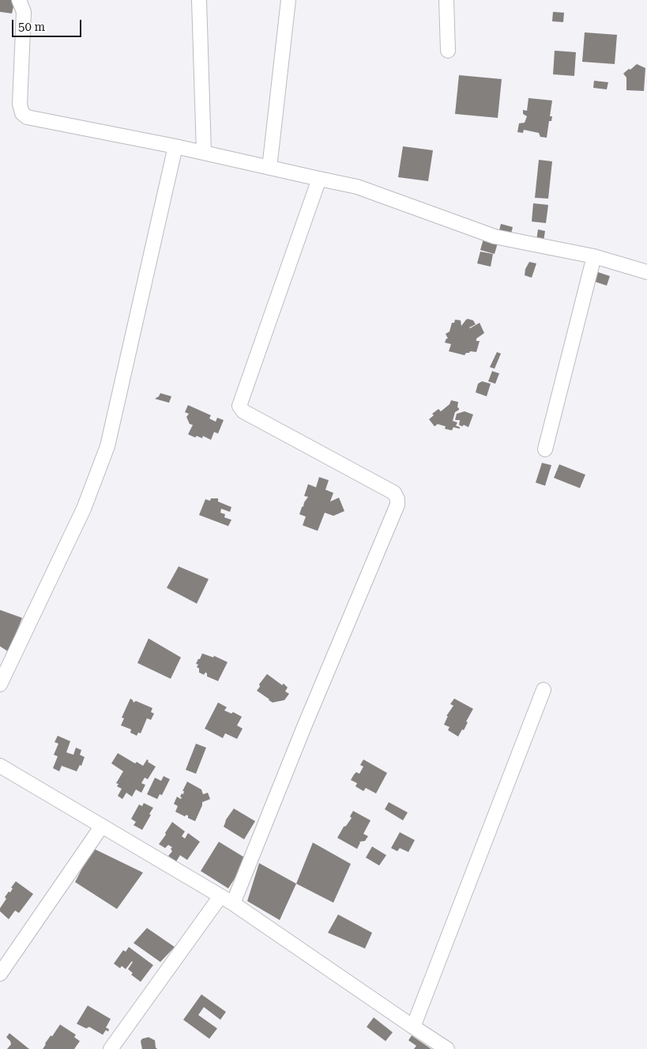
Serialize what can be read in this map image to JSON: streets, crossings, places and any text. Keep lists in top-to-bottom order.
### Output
{
  "scale_bar": "50 m"
}
